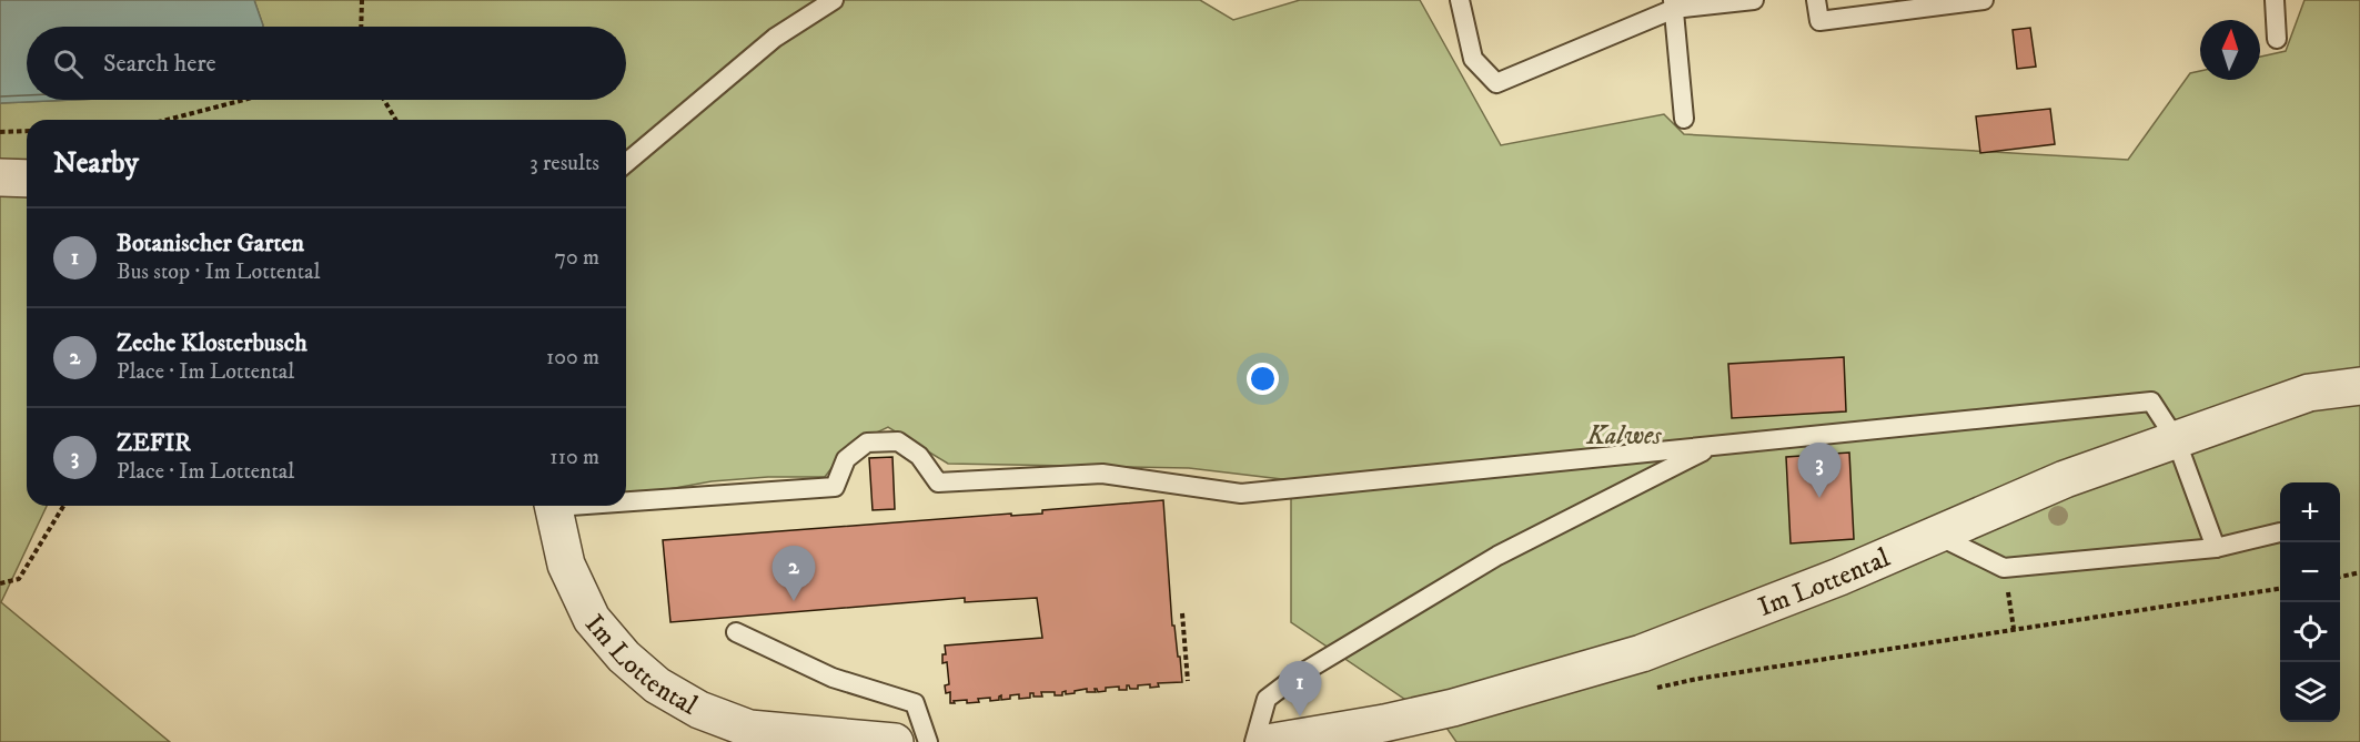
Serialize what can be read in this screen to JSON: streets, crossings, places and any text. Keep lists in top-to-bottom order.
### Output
{
  "streets": {
    "street": ["Im Lottental"]
  },
  "parks": ["Kalwes"],
  "north": "top",
  "page": {
    "search": "Search here",
    "heading": ["Nearby", "3 results"],
    "list": [
      {
        "mark": "1",
        "name": "Botanischer Garten",
        "note": "Bus stop · Im Lottental",
        "value": "70 m"
      },
      {
        "mark": "2",
        "name": "Zeche Klosterbusch",
        "note": "Place · Im Lottental",
        "value": "100 m"
      },
      {
        "mark": "3",
        "name": "ZEFIR",
        "note": "Place · Im Lottental",
        "value": "110 m"
      }
    ],
    "pins": ["3", "2", "1"],
    "map_buttons": ["+", "−"]
  }
}
